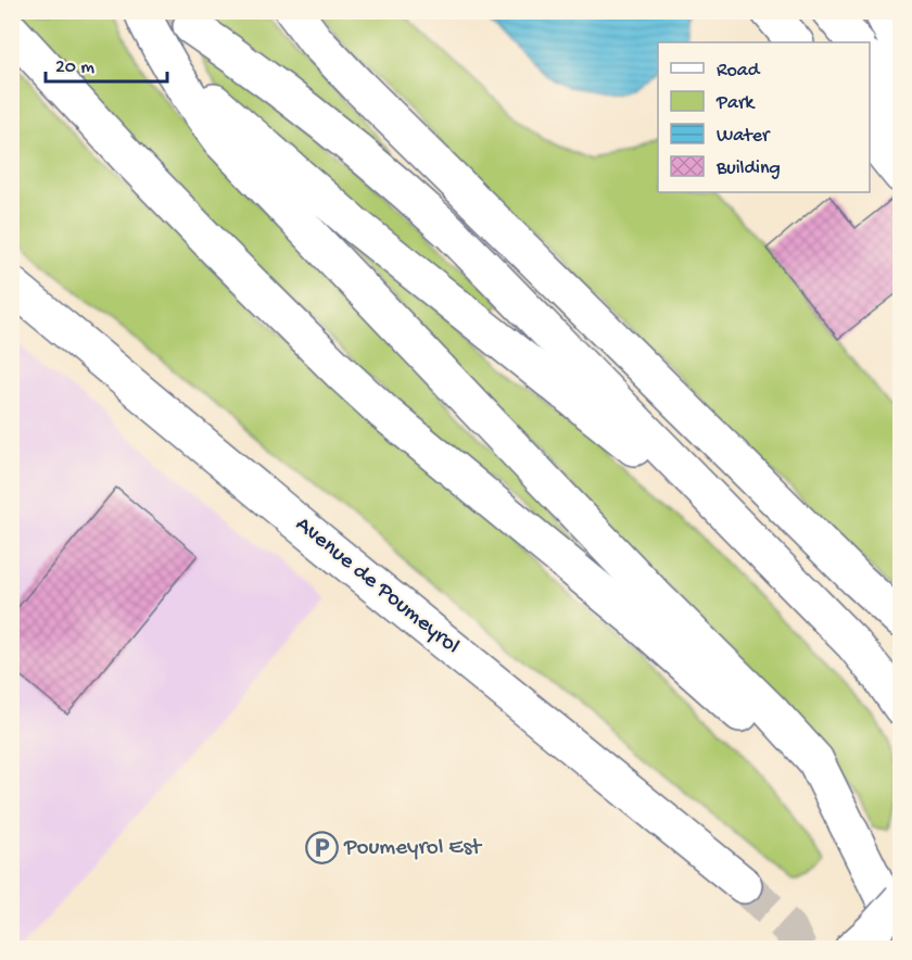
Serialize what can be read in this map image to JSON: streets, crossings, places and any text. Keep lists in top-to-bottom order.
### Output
{
  "streets": {
    "main road": ["Avenue de Poumeyrol"]
  },
  "places": {
    "parking": ["Poumeyrol Est"]
  },
  "legend": [
    "Road",
    "Park",
    "Water",
    "Building"
  ],
  "scale_bar": "20 m"
}
